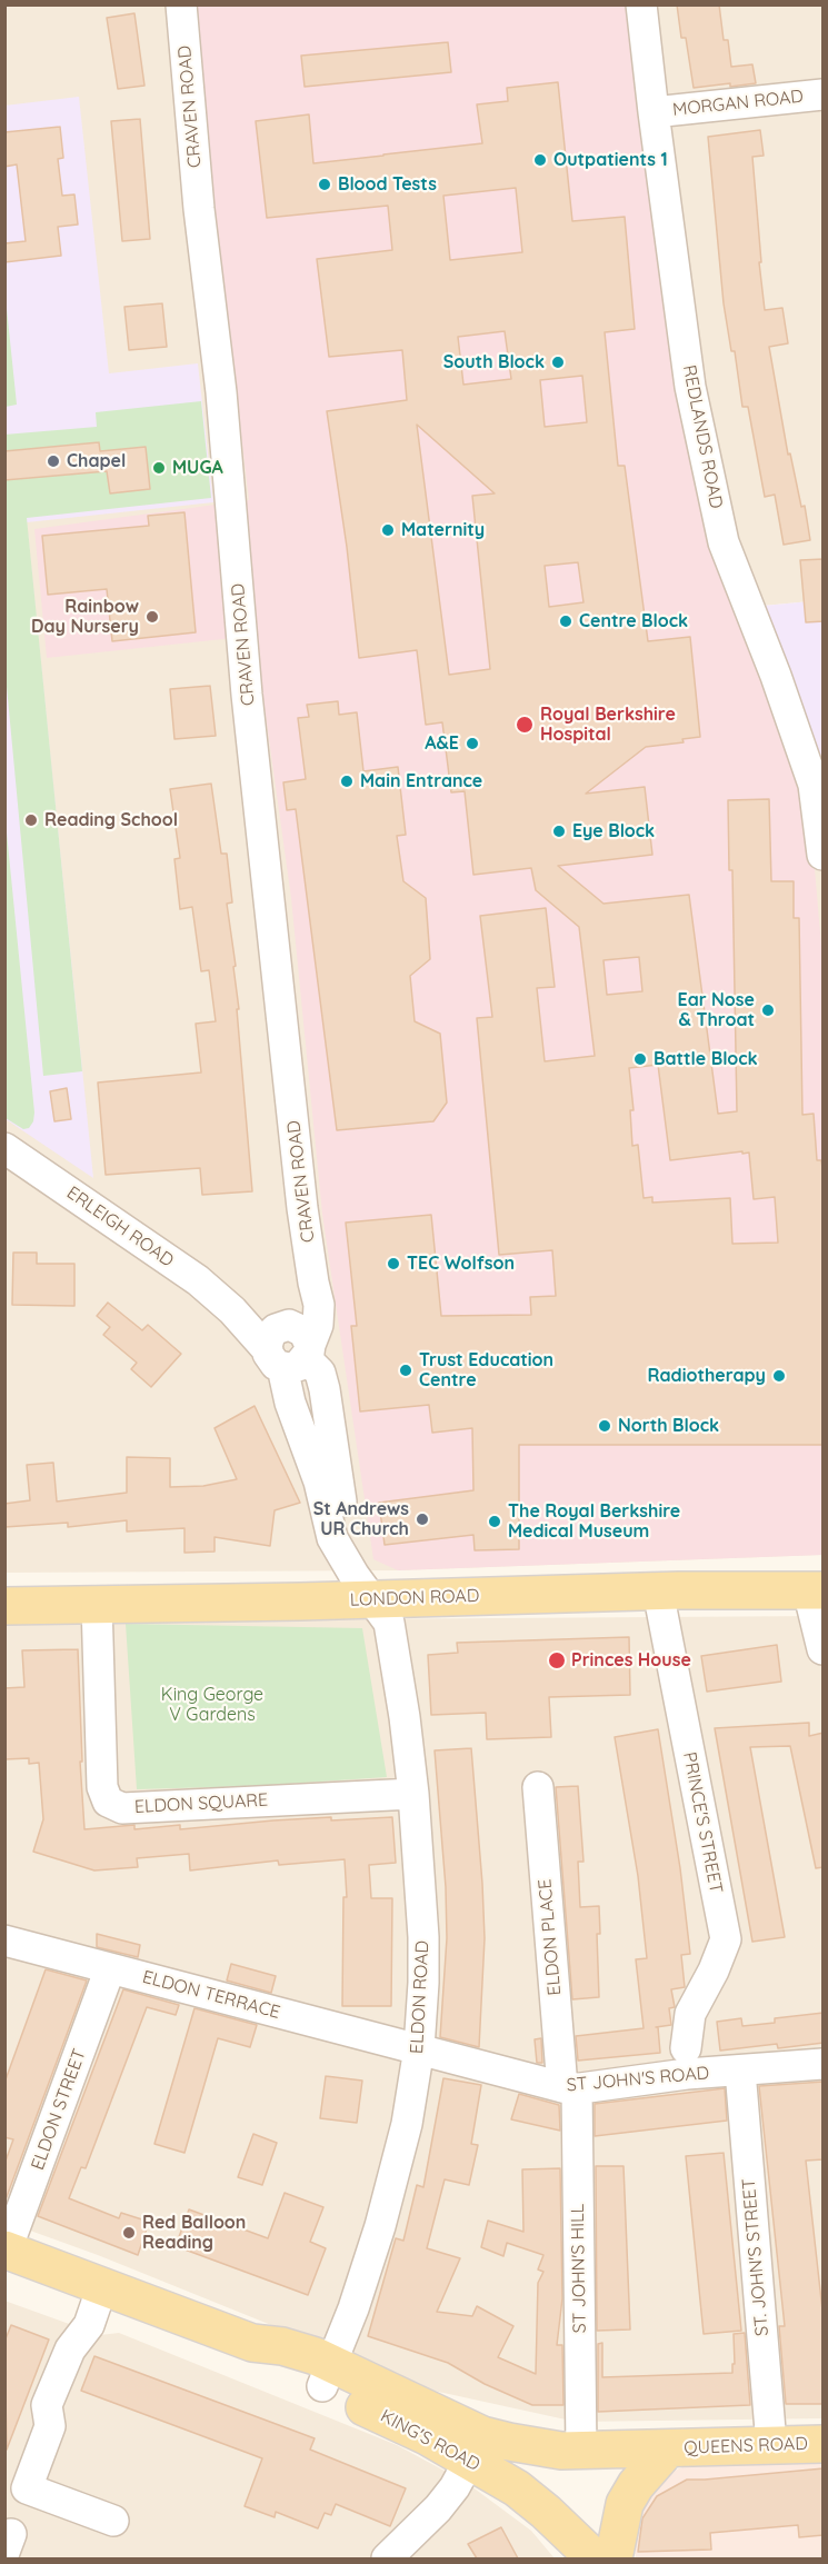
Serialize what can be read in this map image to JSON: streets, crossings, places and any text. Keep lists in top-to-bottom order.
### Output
{
  "streets": {
    "main road": ["LONDON ROAD", "KING'S ROAD", "QUEENS ROAD"],
    "street": [
      "MORGAN ROAD",
      "CRAVEN ROAD",
      "REDLANDS ROAD",
      "ERLEIGH ROAD",
      "ELDON SQUARE",
      "PRINCE'S STREET",
      "ELDON PLACE",
      "ELDON TERRACE",
      "ELDON ROAD",
      "ST JOHN'S ROAD",
      "ELDON STREET",
      "ST. JOHN'S STREET",
      "ST JOHN'S HILL"
    ]
  },
  "crossings": [
    ["MORGAN ROAD", "REDLANDS ROAD"],
    ["CRAVEN ROAD", "ERLEIGH ROAD"],
    ["CRAVEN ROAD", "LONDON ROAD"],
    ["CRAVEN ROAD", "ELDON ROAD"],
    ["LONDON ROAD", "ELDON SQUARE"],
    ["LONDON ROAD", "PRINCE'S STREET"],
    ["LONDON ROAD", "ELDON ROAD"],
    ["ELDON SQUARE", "ELDON ROAD"],
    ["ELDON PLACE", "ST JOHN'S ROAD"],
    ["ELDON PLACE", "ST JOHN'S HILL"],
    ["ELDON TERRACE", "ELDON ROAD"],
    ["ELDON TERRACE", "ST JOHN'S ROAD"],
    ["ELDON TERRACE", "ELDON STREET"],
    ["ELDON ROAD", "ST JOHN'S ROAD"],
    ["ELDON ROAD", "KING'S ROAD"],
    ["ST JOHN'S ROAD", "ST. JOHN'S STREET"],
    ["ST JOHN'S ROAD", "ST JOHN'S HILL"],
    ["ELDON STREET", "KING'S ROAD"],
    ["ST. JOHN'S STREET", "QUEENS ROAD"],
    ["ST JOHN'S HILL", "QUEENS ROAD"],
    ["KING'S ROAD", "QUEENS ROAD"]
  ],
  "parks": ["King George V Gardens"],
  "places": [
    "Outpatients 1",
    "Blood Tests",
    "South Block",
    "Chapel",
    "MUGA",
    "Maternity",
    "Rainbow Day Nursery",
    "Centre Block",
    "Royal Berkshire Hospital",
    "A&E",
    "Main Entrance",
    "Reading School",
    "Eye Block",
    "Ear Nose & Throat",
    "Battle Block",
    "TEC Wolfson",
    "Trust Education Centre",
    "Radiotherapy",
    "North Block",
    "St Andrews UR Church",
    "The Royal Berkshire Medical Museum",
    "Princes House",
    "Red Balloon Reading"
  ]
}
